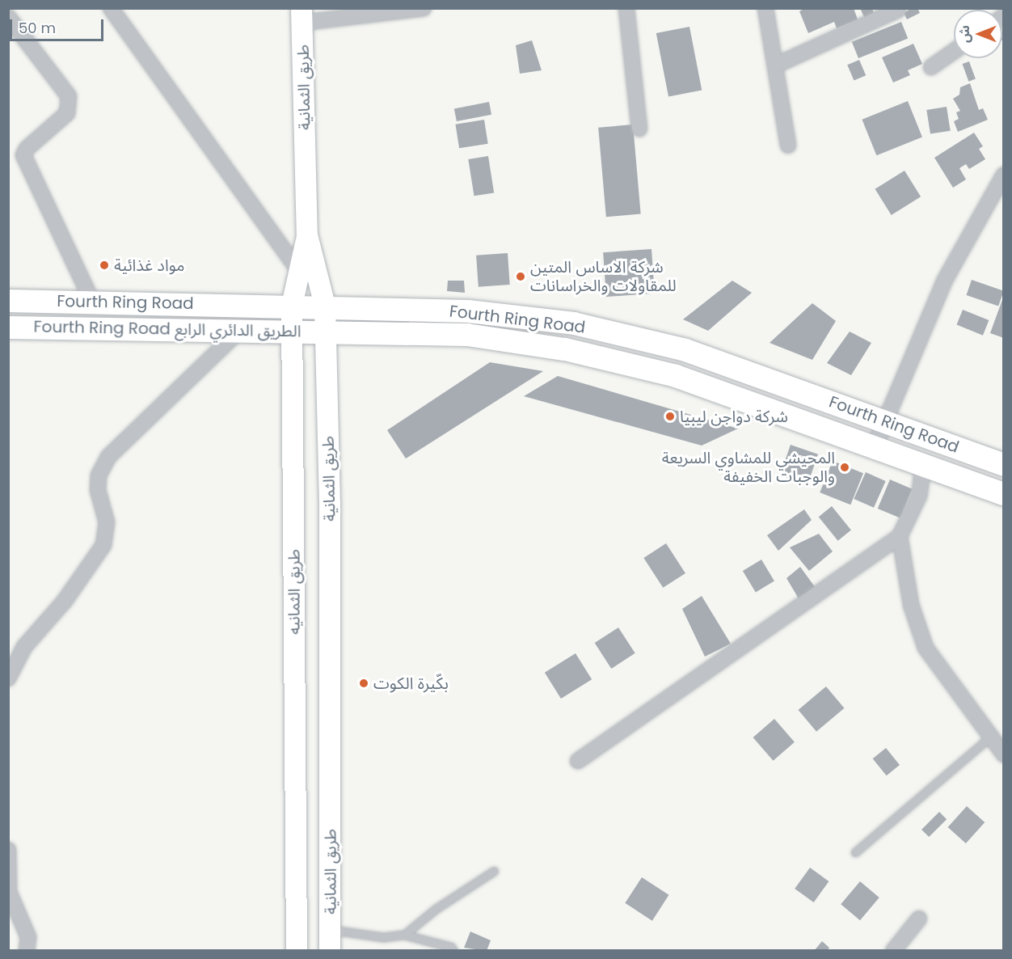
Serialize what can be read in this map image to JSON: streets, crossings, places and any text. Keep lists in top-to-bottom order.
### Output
{
  "streets": {
    "main road": ["Fourth Ring Road", "Fourth Ring Road الطريق الدائري الرابع"],
    "street": ["طريق الثمانية", "طريق الثمانيه"]
  },
  "crossings": [
    ["طريق الثمانية", "Fourth Ring Road"],
    ["طريق الثمانية", "Fourth Ring Road الطريق الدائري الرابع"],
    ["طريق الثمانية", "طريق الثمانيه"],
    ["Fourth Ring Road", "Fourth Ring Road الطريق الدائري الرابع"],
    ["Fourth Ring Road", "طريق الثمانيه"],
    ["Fourth Ring Road الطريق الدائري الرابع", "طريق الثمانيه"]
  ],
  "places": [
    "مواد غذائية",
    "شركة الاساس المتين للمقاولات والخراسانات",
    "شركة دواجن ليبيا",
    "المحيشي للمشاوي السريعة والوجبات الخفيفة",
    "بكّيرة الكوت"
  ],
  "scale_bar": "50 m",
  "north": "left"
}
